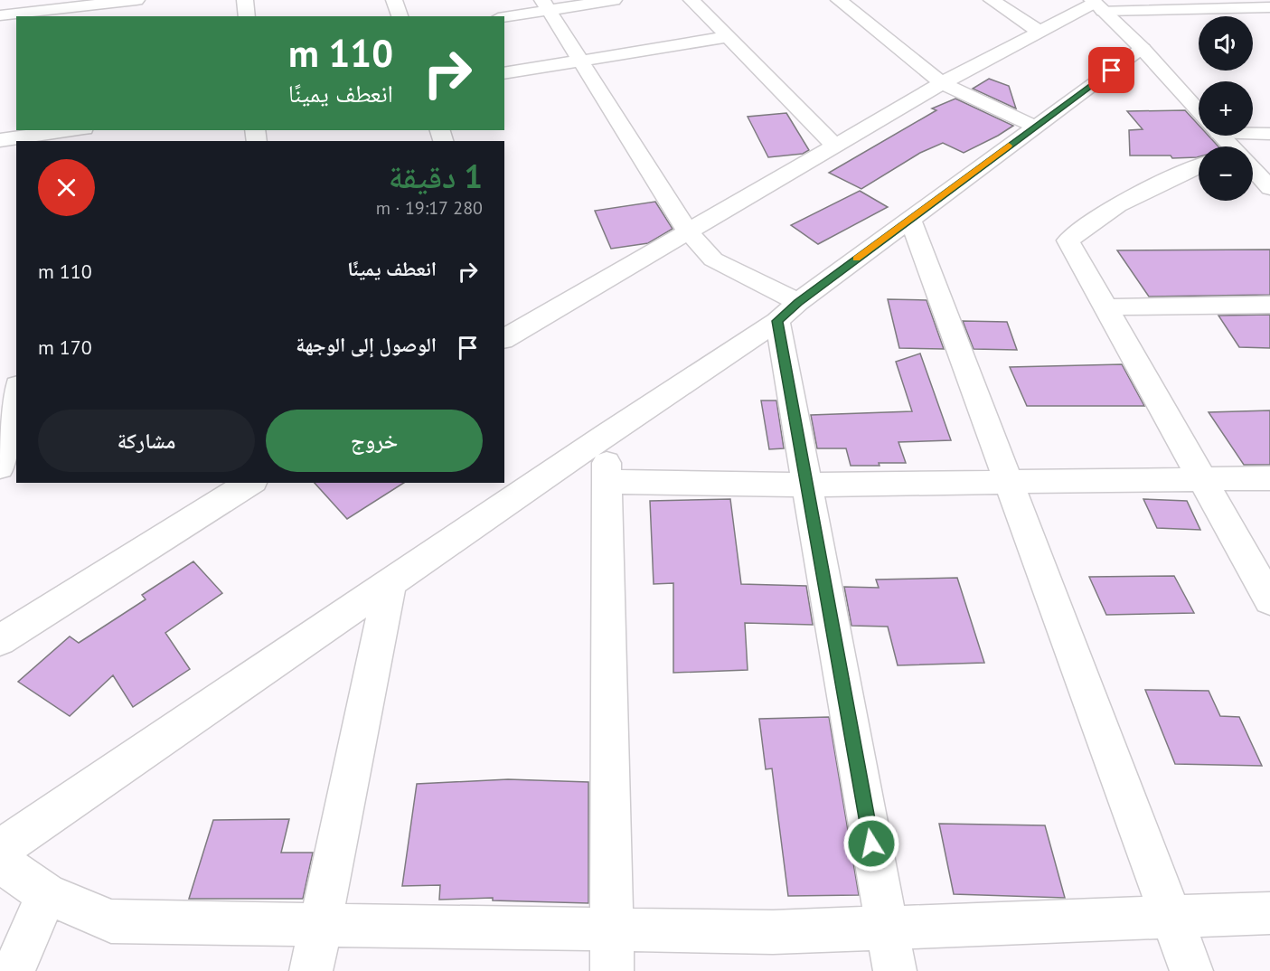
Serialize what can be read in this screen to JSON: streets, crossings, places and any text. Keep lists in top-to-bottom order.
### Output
{
  "page": {
    "map_buttons": ["+", "−"],
    "turn": ["110 m", "انعطف يمينًا"],
    "heading": ["1 دقيقة", "280 m · 19:17"],
    "list": [
      {
        "name": "انعطف يمينًا",
        "value": "110 m"
      },
      {
        "name": "الوصول إلى الوجهة",
        "value": "170 m"
      }
    ],
    "buttons": ["خروج", "مشاركة"]
  }
}
